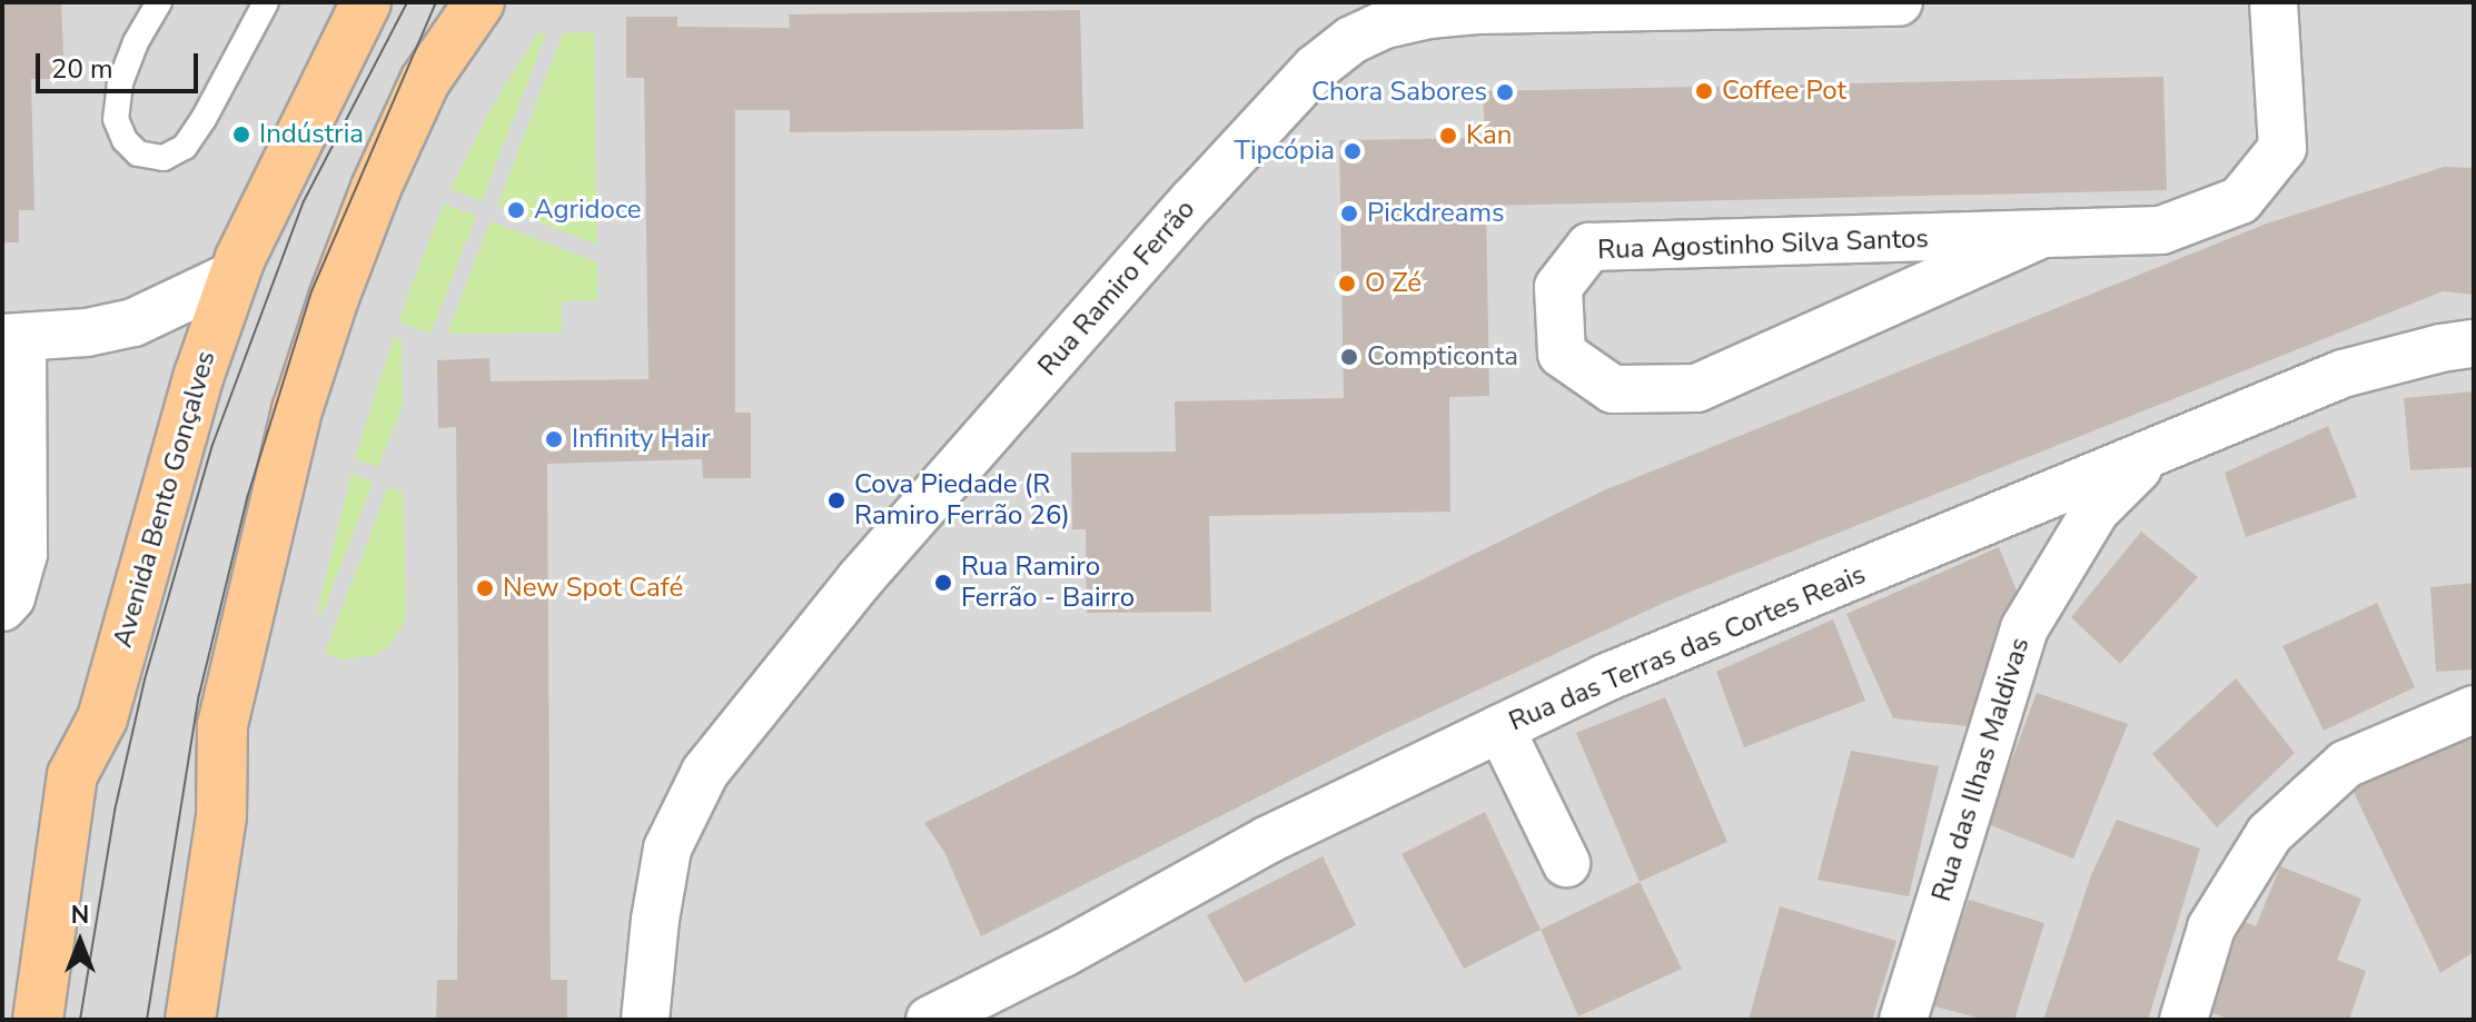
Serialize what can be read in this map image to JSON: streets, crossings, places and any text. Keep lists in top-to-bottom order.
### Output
{
  "streets": {
    "main road": ["Avenida Bento Gonçalves"],
    "street": [
      "Rua Agostinho Silva Santos",
      "Rua Ramiro Ferrão",
      "Rua das Terras das Cortes Reais",
      "Rua das Ilhas Maldivas"
    ]
  },
  "crossings": [
    ["Rua das Terras das Cortes Reais", "Rua das Ilhas Maldivas"]
  ],
  "places": [
    "Coffee Pot",
    "Chora Sabores",
    "Indústria",
    "Kan",
    "Tipcópia",
    "Agridoce",
    "Pickdreams",
    "O Zé",
    "Compticonta",
    "Infinity Hair",
    "Cova Piedade (R Ramiro Ferrão 26)",
    "Rua Ramiro Ferrão - Bairro",
    "New Spot Café"
  ],
  "scale_bar": "20 m",
  "north": "top"
}
